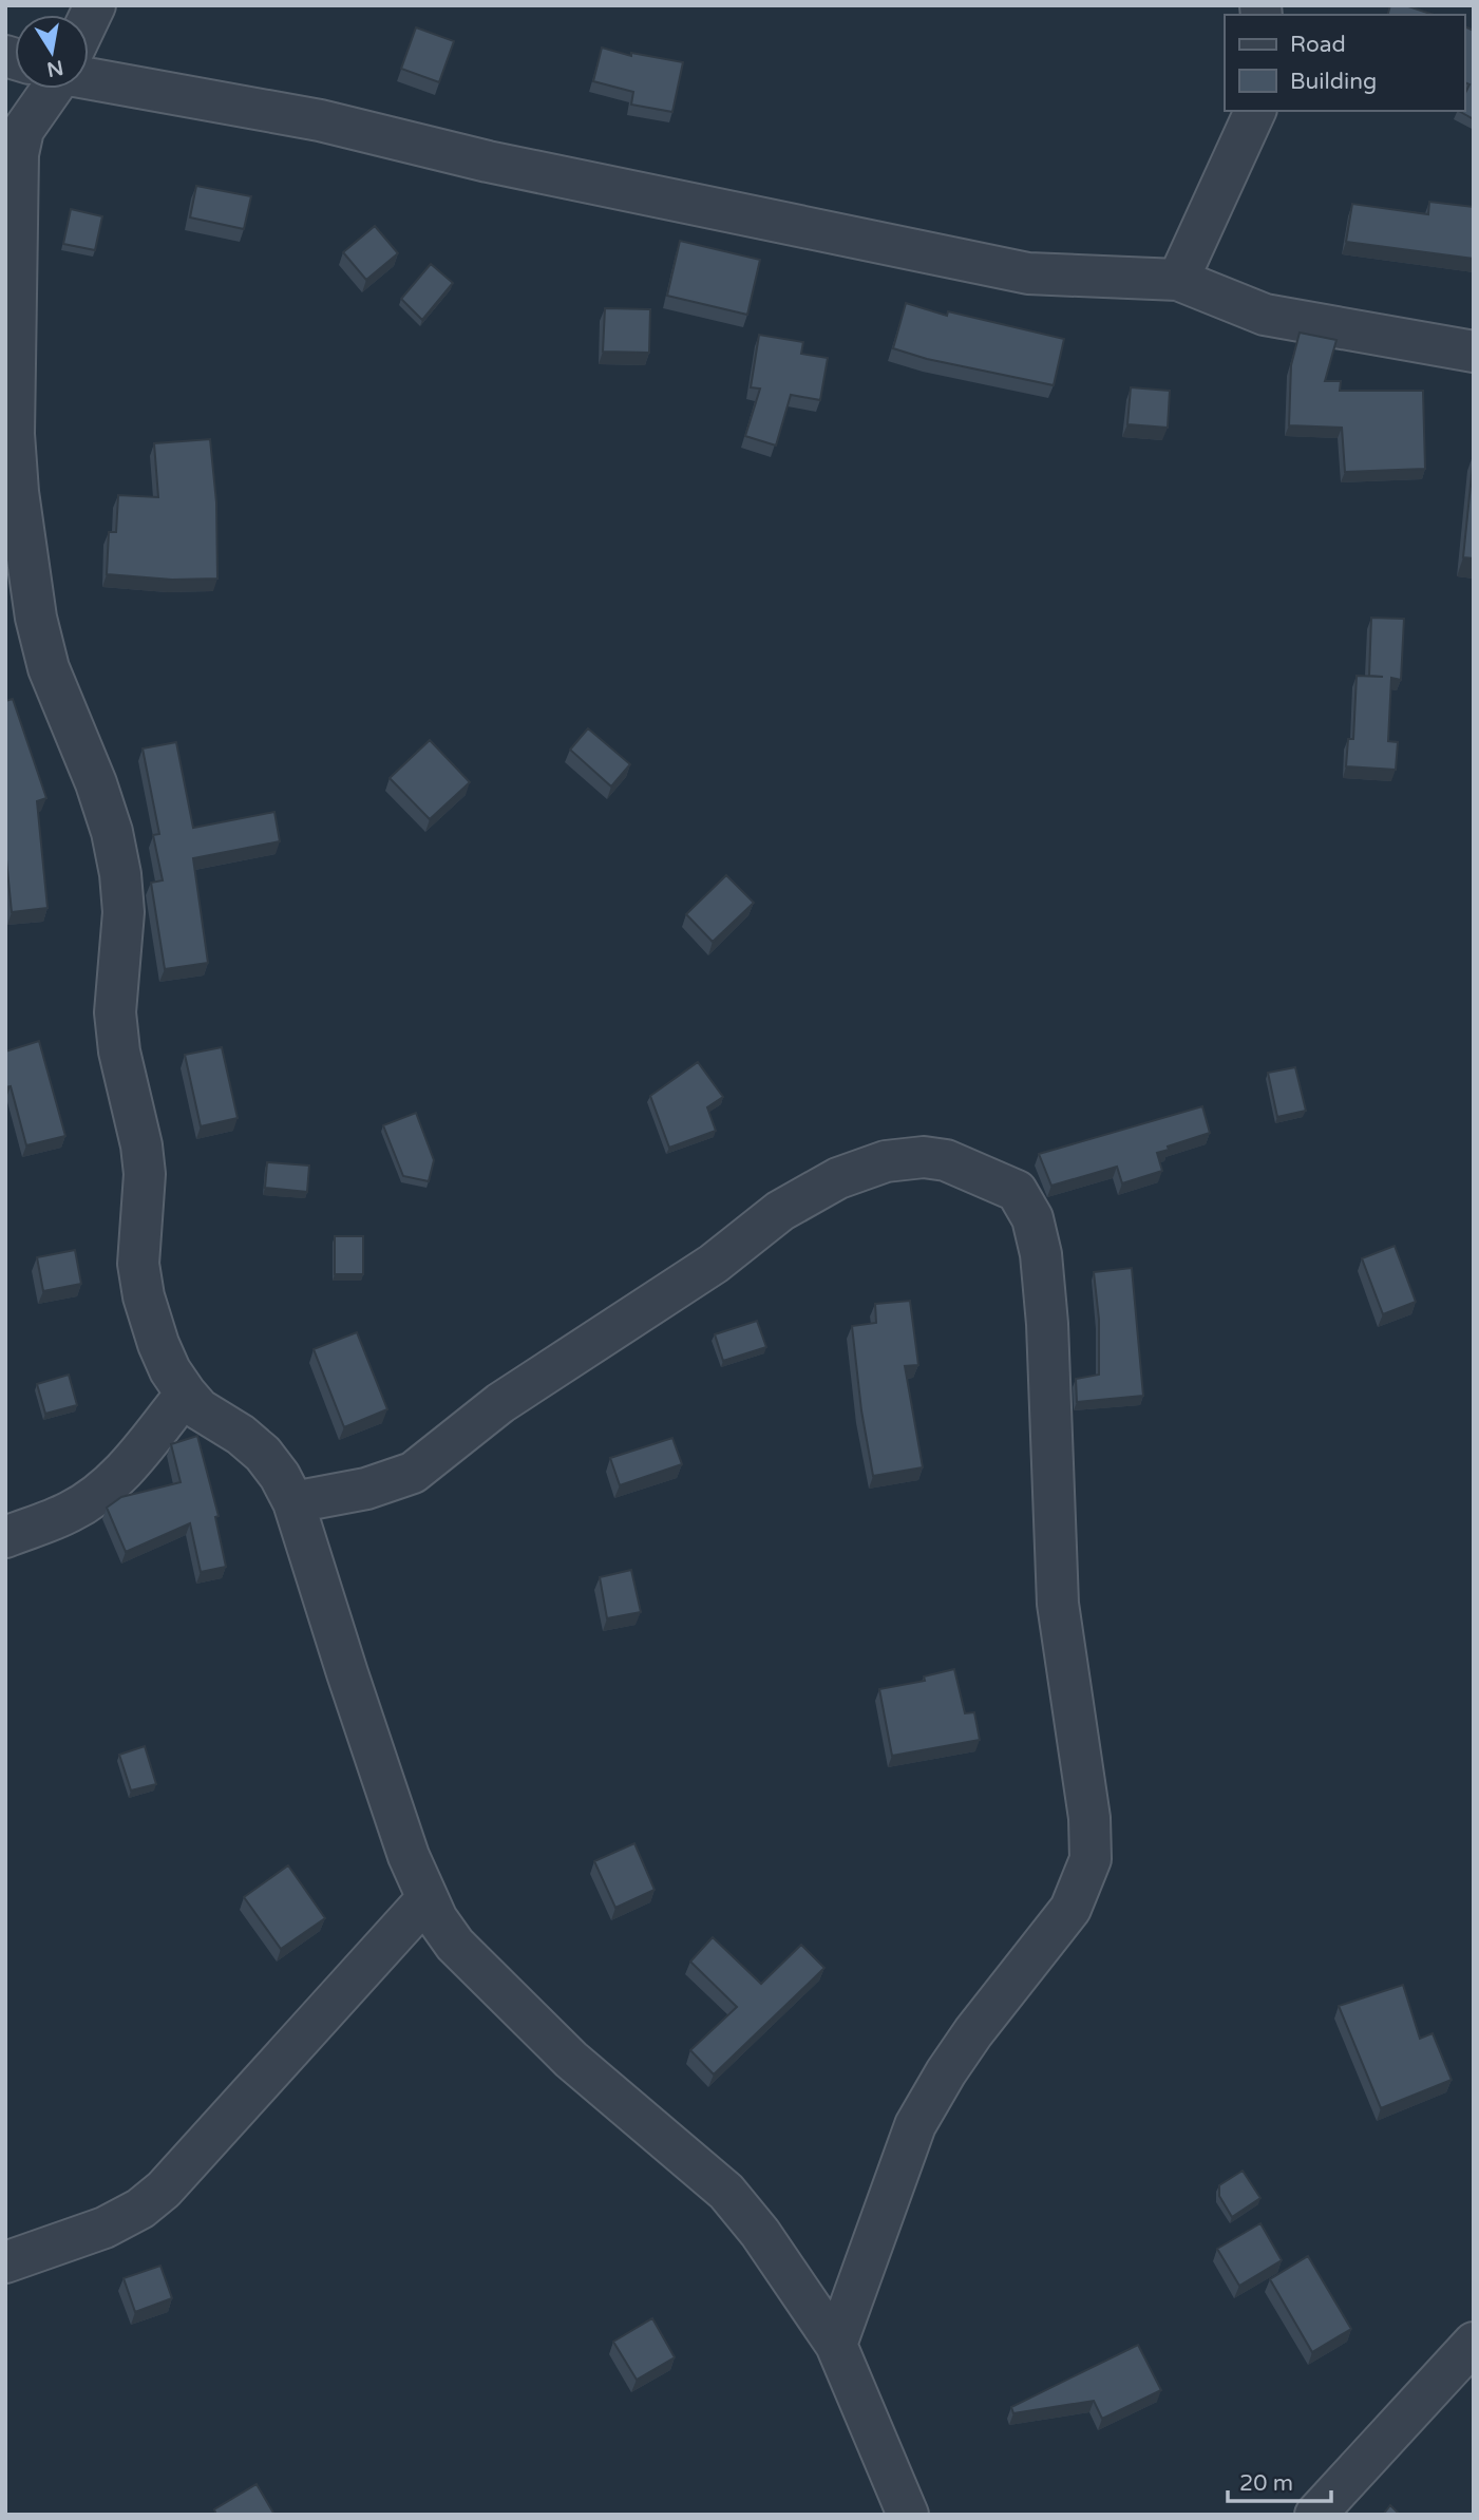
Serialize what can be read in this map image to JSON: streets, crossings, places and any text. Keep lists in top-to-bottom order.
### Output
{
  "legend": ["Road", "Building"],
  "scale_bar": "20 m",
  "north": "bottom"
}
